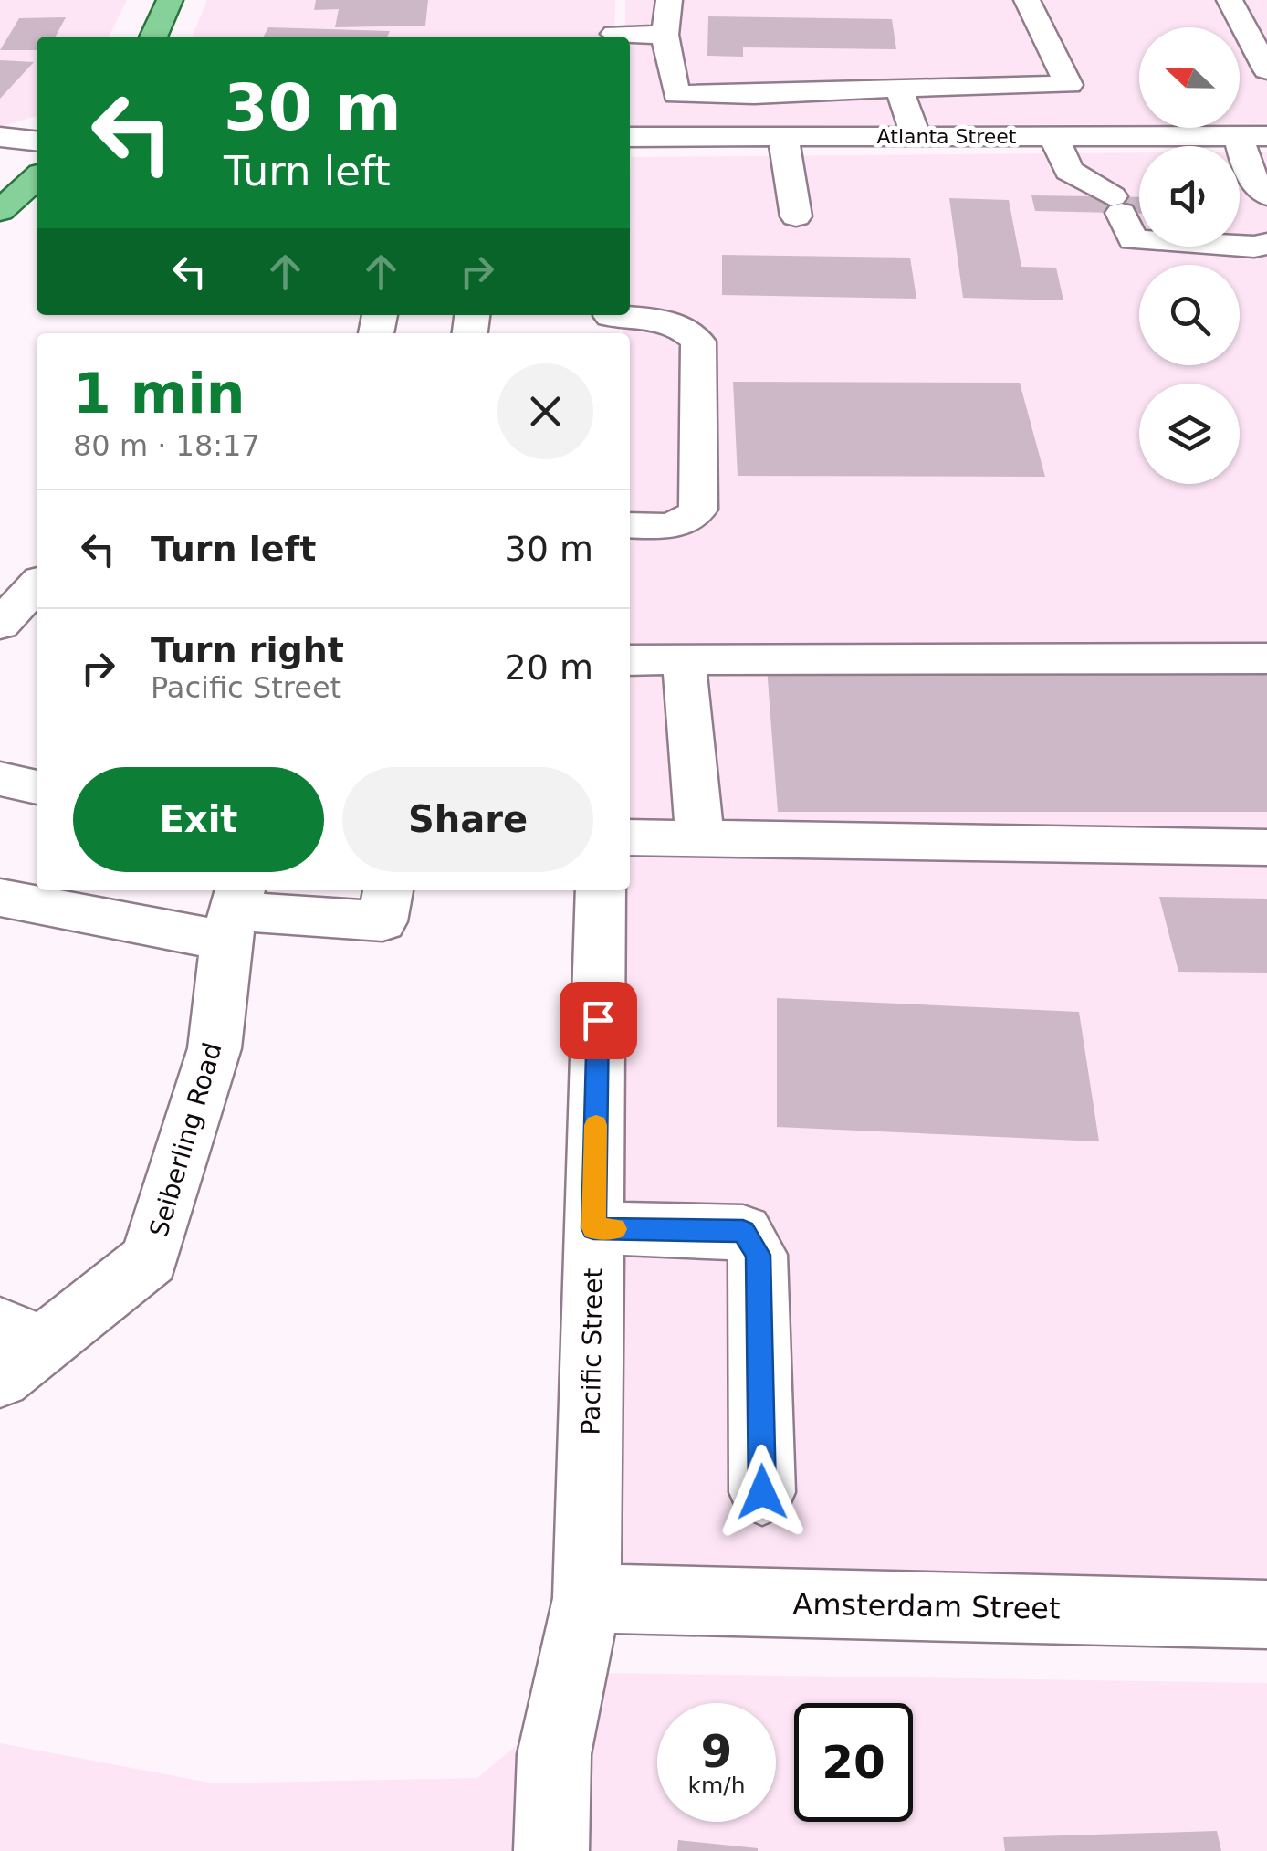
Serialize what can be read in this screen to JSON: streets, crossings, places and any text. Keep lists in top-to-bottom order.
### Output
{
  "streets": {
    "street": [
      "Atlanta Street",
      "Seiberling Road",
      "Pacific Street",
      "Amsterdam Street"
    ]
  },
  "crossings": [
    ["Pacific Street", "Amsterdam Street"]
  ],
  "north": "left",
  "page": {
    "turn": ["30 m", "Turn left"],
    "heading": ["1 min", "80 m · 18:17"],
    "list": [
      {
        "name": "Turn left",
        "value": "30 m"
      },
      {
        "name": "Turn right",
        "note": "Pacific Street",
        "value": "20 m"
      }
    ],
    "buttons": ["Exit", "Share"],
    "speed": "9 km/h",
    "limit": "20"
  }
}
